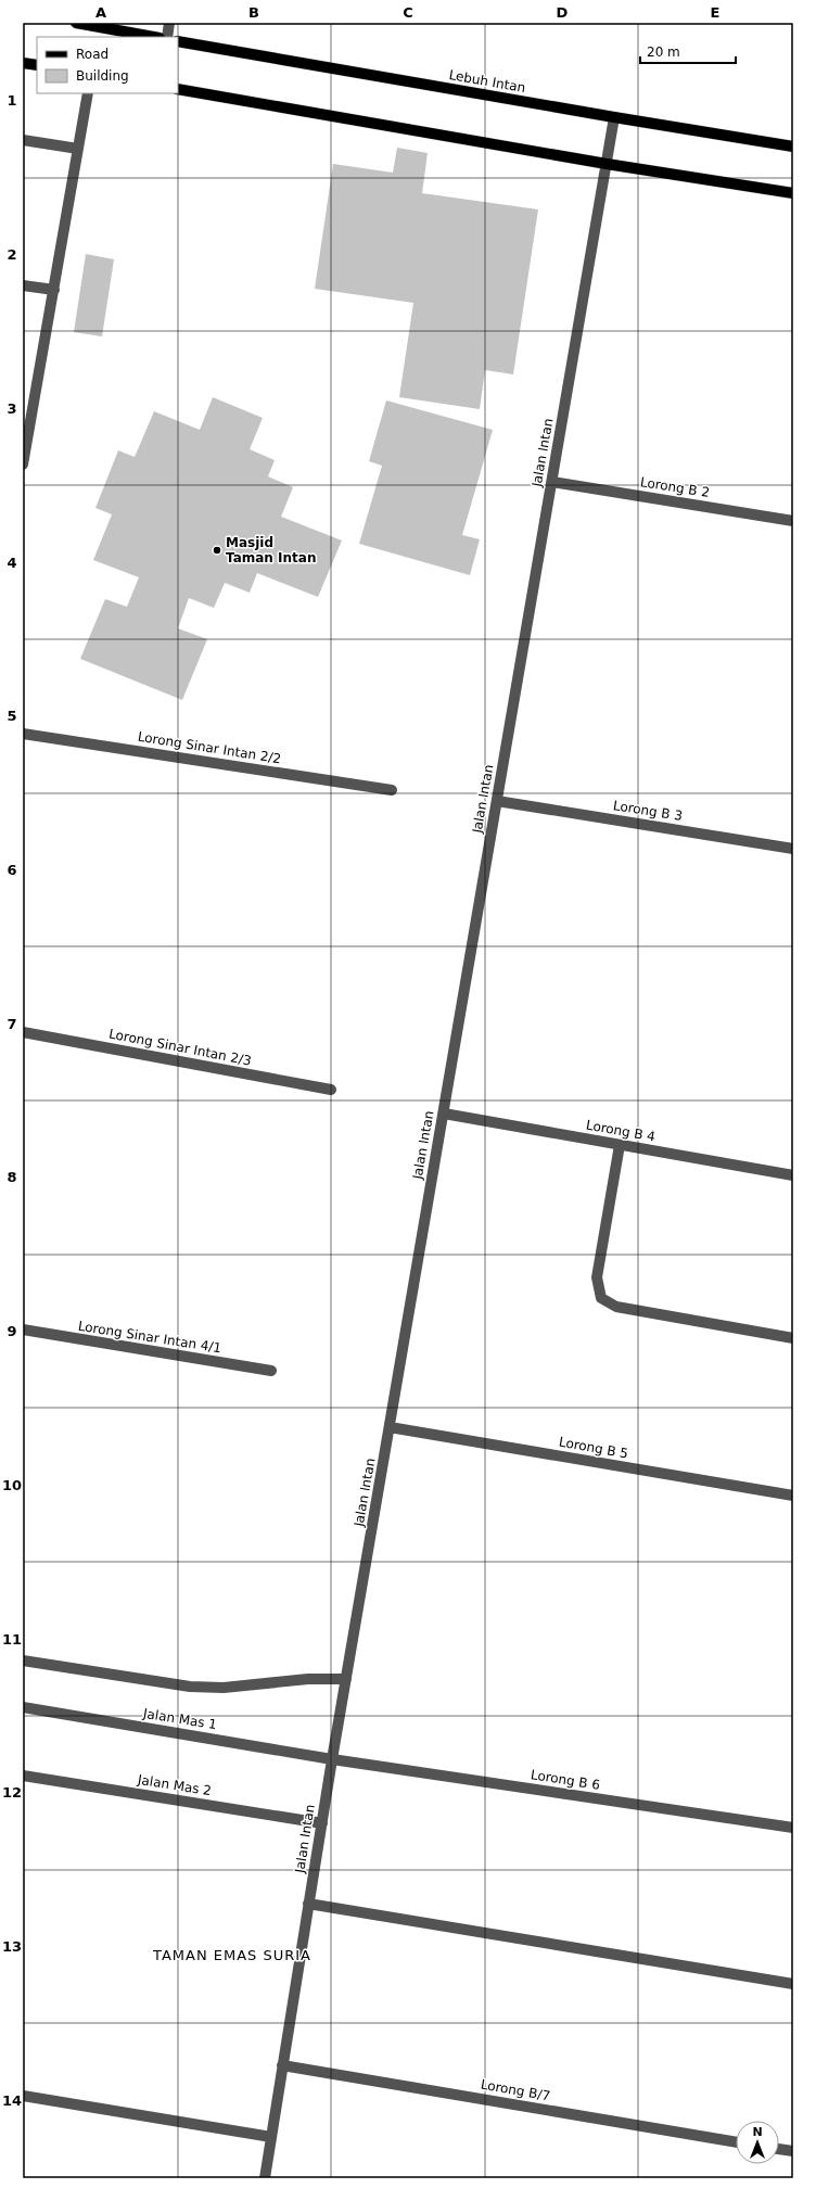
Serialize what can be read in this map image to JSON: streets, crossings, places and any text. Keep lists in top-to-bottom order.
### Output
{
  "streets": {
    "main road": ["Lebuh Intan"],
    "street": [
      "Jalan Intan",
      "Lorong B 2",
      "Lorong Sinar Intan 2/2",
      "Lorong B 3",
      "Lorong Sinar Intan 2/3",
      "Lorong B 4",
      "Lorong Sinar Intan 4/1",
      "Lorong B 5",
      "Jalan Mas 1",
      "Lorong B 6",
      "Jalan Mas 2",
      "Lorong B/7"
    ]
  },
  "crossings": [
    ["Lebuh Intan", "Jalan Intan"],
    ["Jalan Intan", "Lorong B 2"],
    ["Jalan Intan", "Lorong B 3"],
    ["Jalan Intan", "Lorong B 4"],
    ["Jalan Intan", "Lorong B 5"],
    ["Jalan Intan", "Jalan Mas 1"],
    ["Jalan Intan", "Lorong B 6"],
    ["Jalan Intan", "Jalan Mas 2"],
    ["Jalan Intan", "Lorong B/7"],
    ["Jalan Mas 1", "Lorong B 6"]
  ],
  "districts": ["TAMAN EMAS SURIA"],
  "places": ["Masjid Taman Intan"],
  "legend": ["Road", "Building"],
  "scale_bar": "20 m",
  "north": "top",
  "grid": {
    "columns": [
      "A",
      "B",
      "C",
      "D",
      "E"
    ],
    "rows": [
      "1",
      "2",
      "3",
      "4",
      "5",
      "6",
      "7",
      "8",
      "9",
      "10",
      "11",
      "12",
      "13",
      "14"
    ]
  }
}
